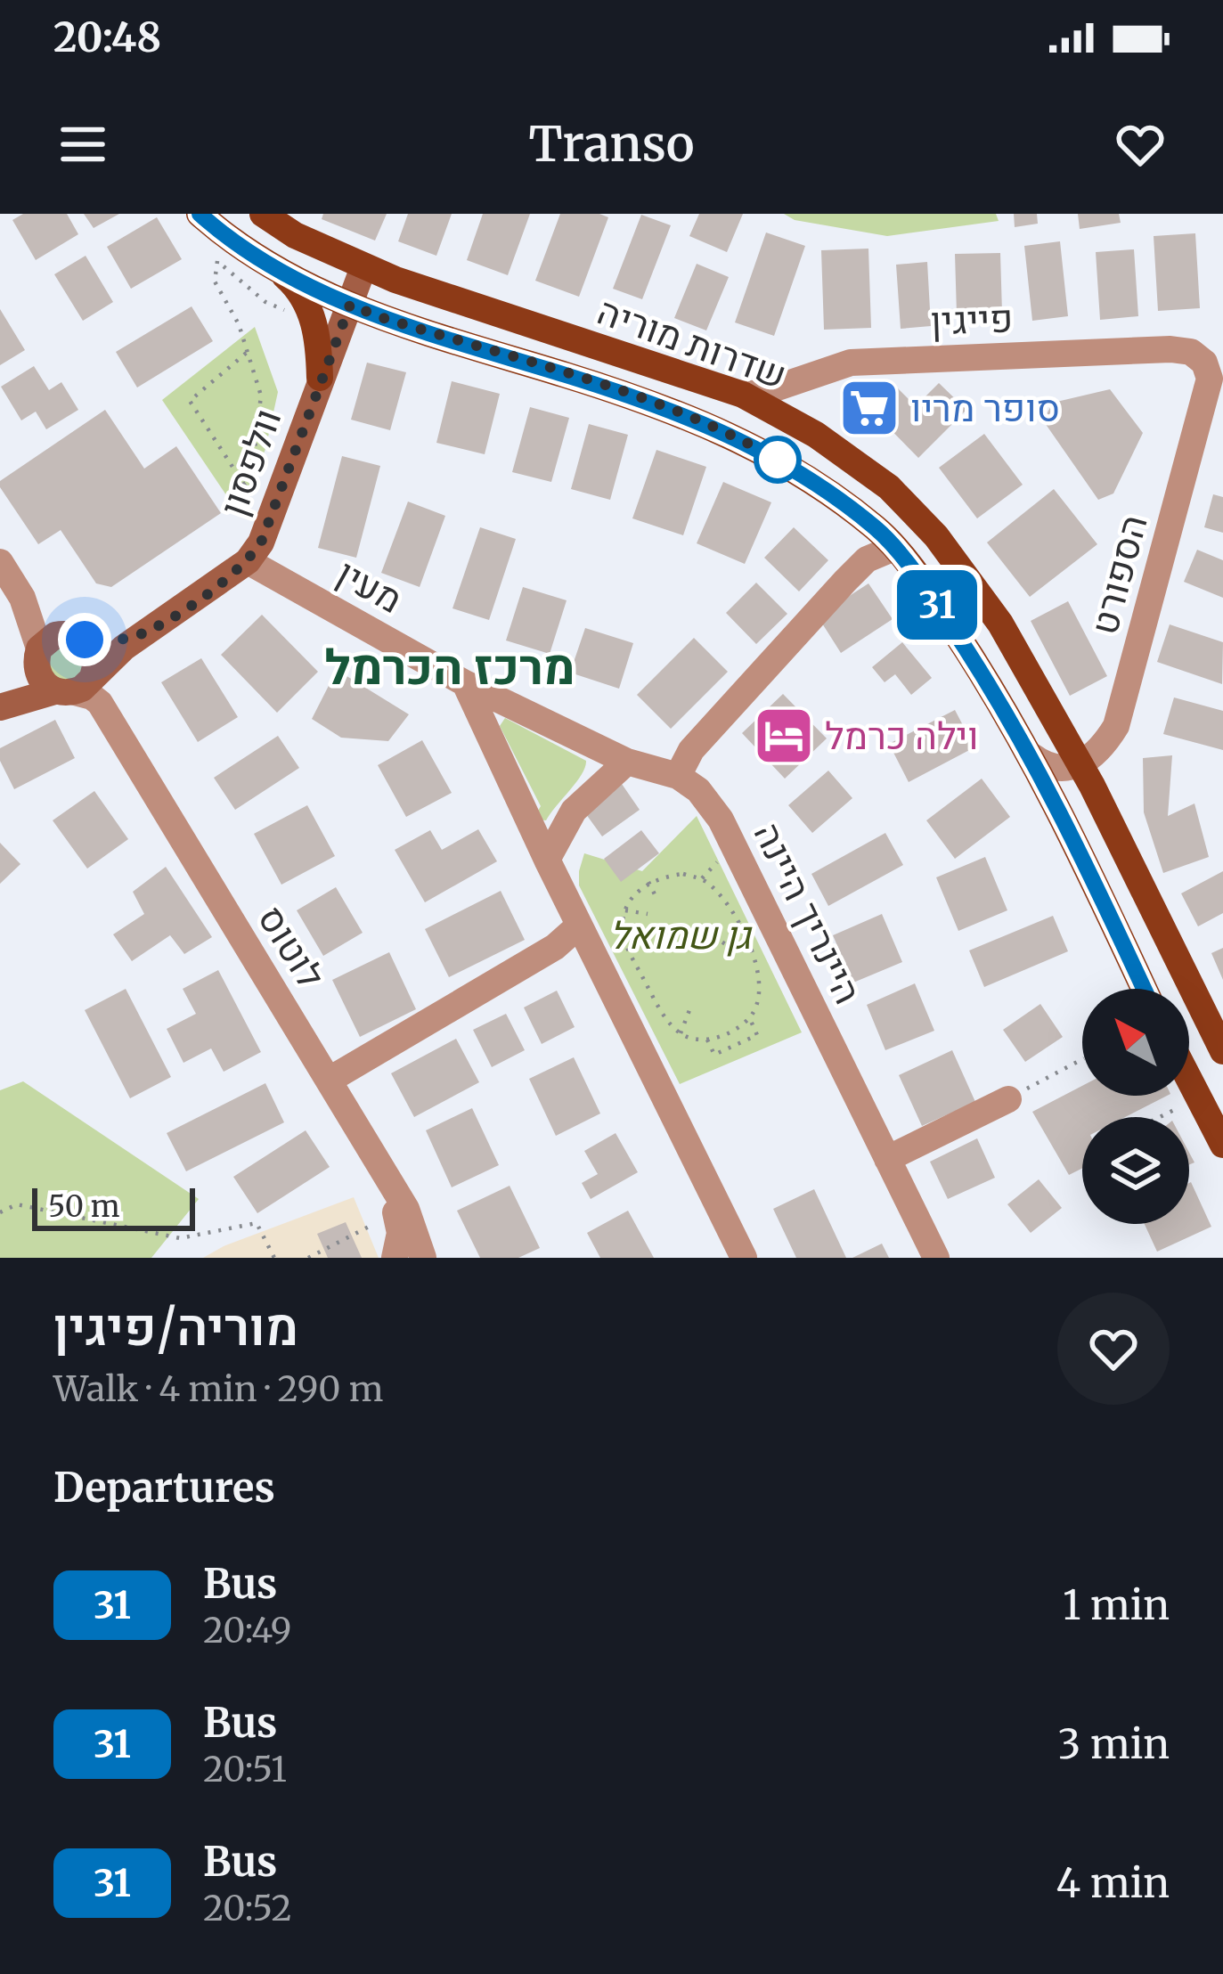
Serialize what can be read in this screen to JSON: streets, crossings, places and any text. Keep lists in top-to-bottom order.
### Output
{
  "streets": {
    "main road": ["שדרות מוריה"],
    "street": [
      "פייגין",
      "וולפסון",
      "הספורט",
      "מעין",
      "היינריך היינה",
      "לוטוס"
    ]
  },
  "crossings": [
    ["פייגין", "שדרות מוריה"],
    ["פייגין", "הספורט"],
    ["שדרות מוריה", "וולפסון"],
    ["שדרות מוריה", "הספורט"],
    ["וולפסון", "מעין"],
    ["וולפסון", "לוטוס"],
    ["מעין", "היינריך היינה"]
  ],
  "districts": ["מרכז הכרמל"],
  "parks": ["גן שמואל"],
  "places": {
    "supermarket": ["סופר מריו"],
    "hotel": ["וילה כרמל"]
  },
  "lines": ["bus line 31"],
  "scale_bar": "50 m",
  "north": "top left",
  "page": {
    "status": "20:48",
    "header": "Transo",
    "on_map": "31",
    "scale": "50 m",
    "heading": [
      ["מוריה/פיגין", "Walk · 4 min · 290 m"],
      "Departures"
    ],
    "list": [
      {
        "mark": "31",
        "name": "Bus",
        "note": "20:49",
        "value": "1 min"
      },
      {
        "mark": "31",
        "name": "Bus",
        "note": "20:51",
        "value": "3 min"
      },
      {
        "mark": "31",
        "name": "Bus",
        "note": "20:52",
        "value": "4 min"
      }
    ]
  }
}
